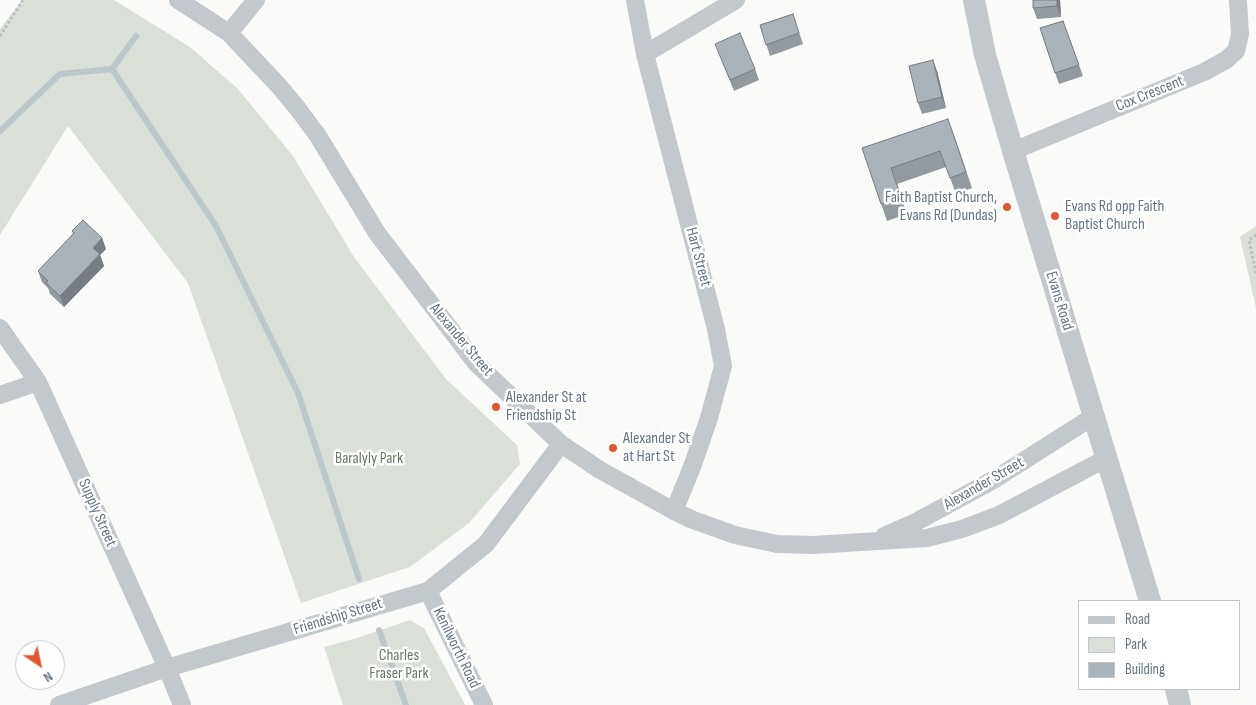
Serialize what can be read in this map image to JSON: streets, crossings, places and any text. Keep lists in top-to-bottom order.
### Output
{
  "streets": {
    "street": [
      "Cox Crescent",
      "Hart Street",
      "Evans Road",
      "Alexander Street",
      "Supply Street",
      "Friendship Street",
      "Kenilworth Road"
    ]
  },
  "crossings": [
    ["Cox Crescent", "Evans Road"],
    ["Hart Street", "Alexander Street"],
    ["Evans Road", "Alexander Street"],
    ["Alexander Street", "Friendship Street"],
    ["Supply Street", "Friendship Street"],
    ["Friendship Street", "Kenilworth Road"]
  ],
  "parks": ["Baralyly Park", "Charles Fraser Park"],
  "places": [
    "Faith Baptist Church, Evans Rd (Dundas)",
    "Evans Rd opp Faith Baptist Church",
    "Alexander St at Friendship St",
    "Alexander St at Hart St"
  ],
  "legend": ["Road", "Park", "Building"],
  "north": "bottom right"
}
